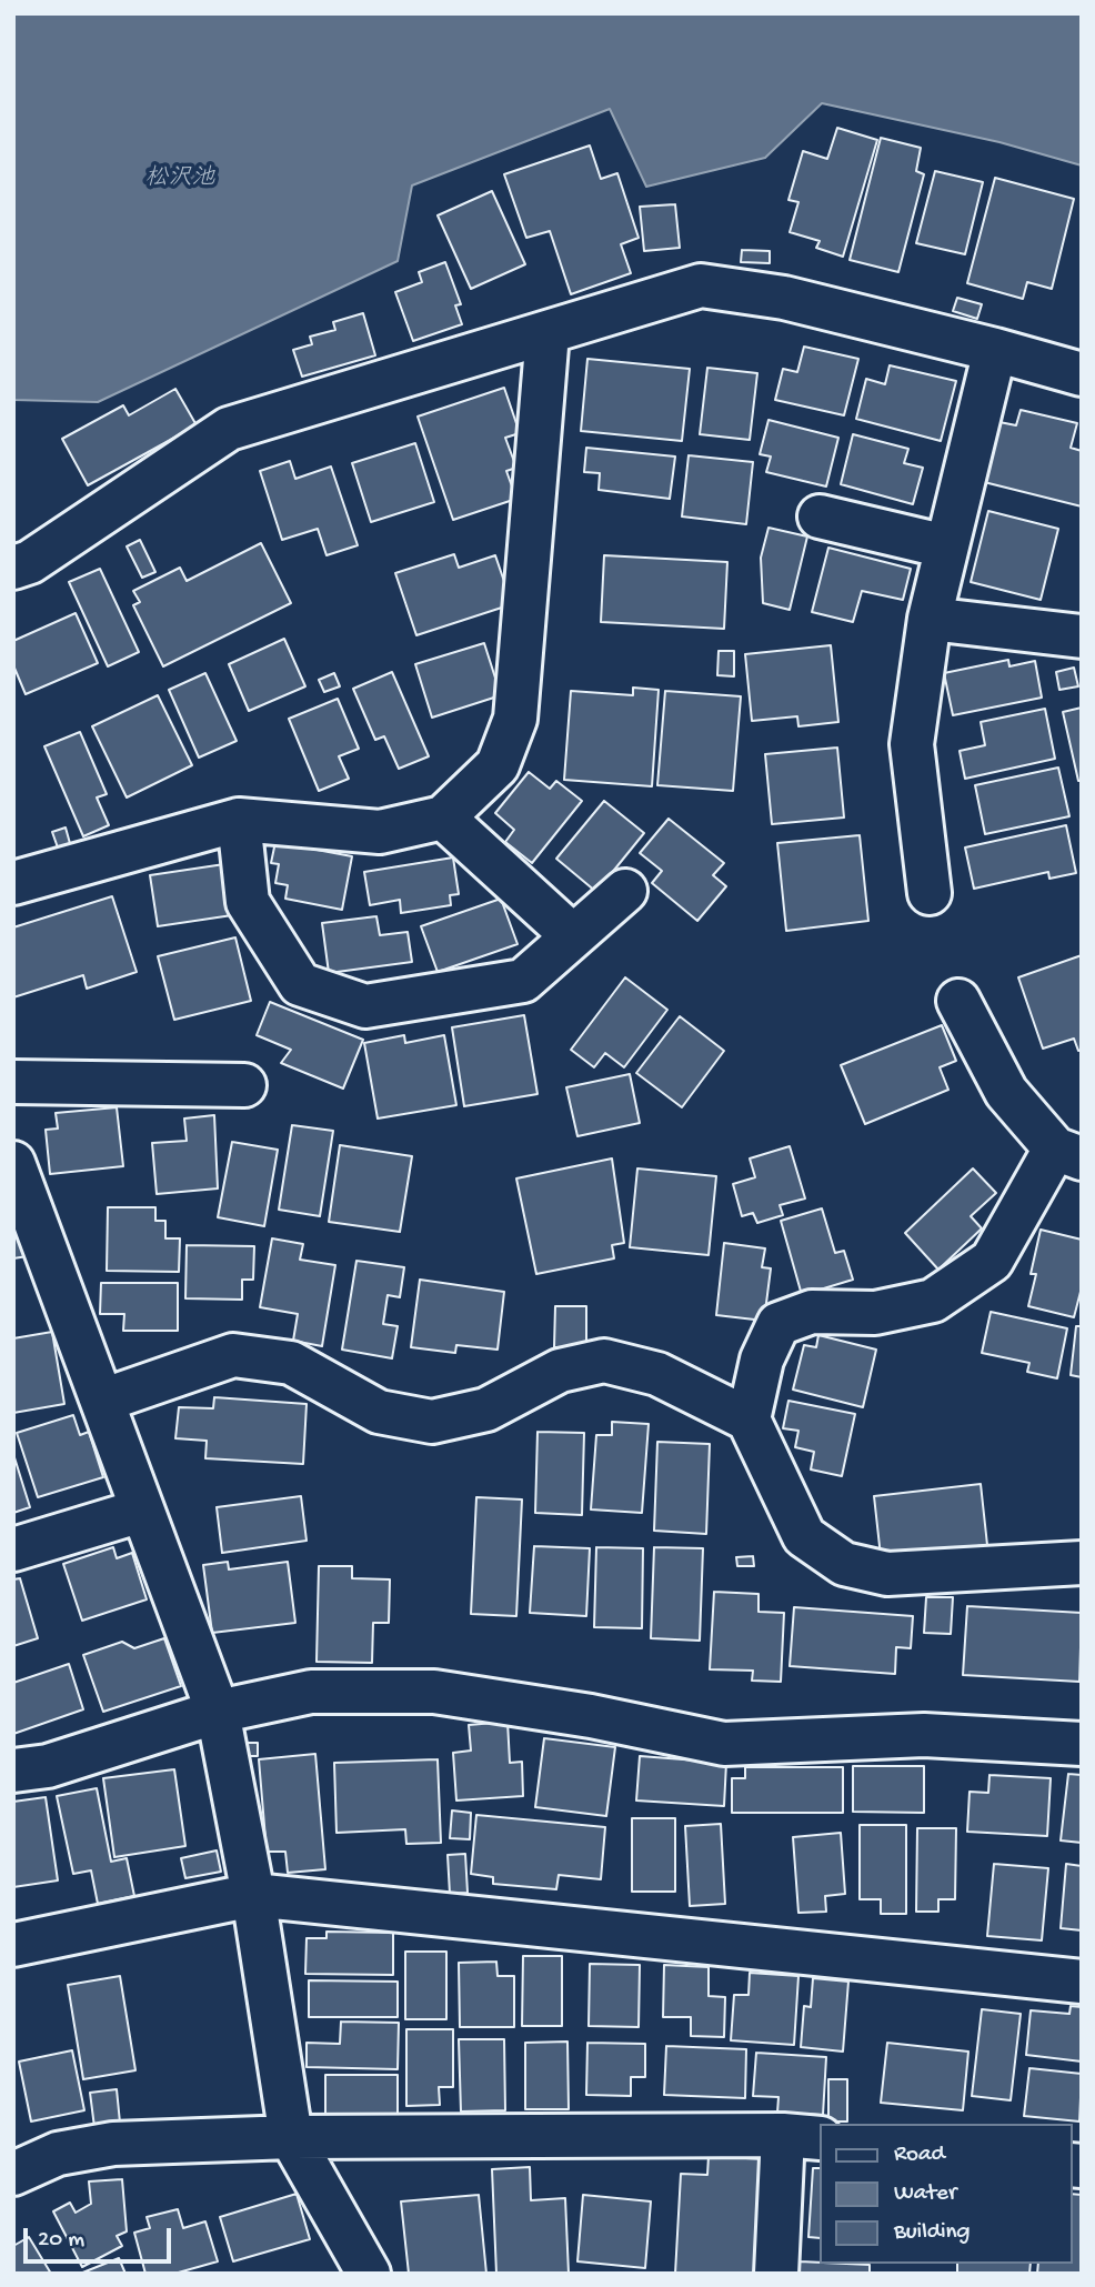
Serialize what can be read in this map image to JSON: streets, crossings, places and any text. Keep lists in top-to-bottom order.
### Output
{
  "water": ["松沢池"],
  "legend": ["Road", "Water", "Building"],
  "scale_bar": "20 m"
}
